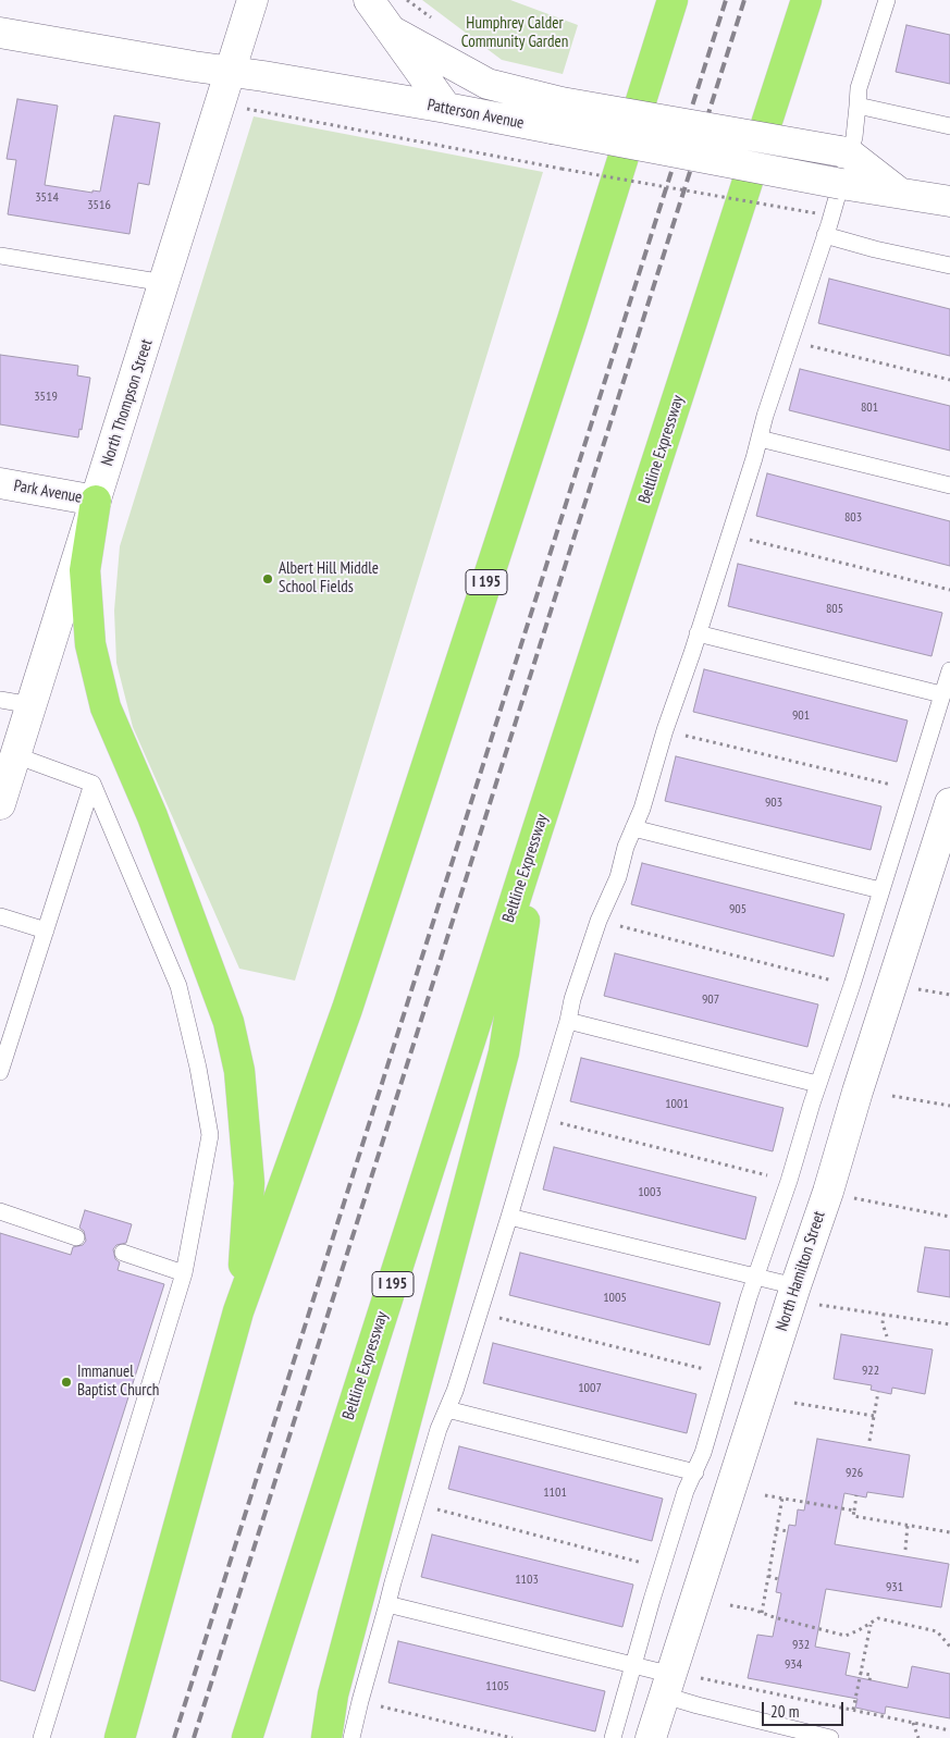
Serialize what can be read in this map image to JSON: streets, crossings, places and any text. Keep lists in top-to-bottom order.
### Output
{
  "streets": {
    "highway": ["Beltline Expressway", "I 195"],
    "street": [
      "Patterson Avenue",
      "North Thompson Street",
      "Park Avenue",
      "North Hamilton Street"
    ]
  },
  "crossings": [
    ["Patterson Avenue", "North Thompson Street"],
    ["North Thompson Street", "Park Avenue"]
  ],
  "parks": ["Humphrey Calder Community Garden"],
  "places": ["Albert Hill Middle School Fields", "Immanuel Baptist Church"],
  "house_numbers": [
    "3514",
    "3516",
    "3519",
    "801",
    "803",
    "805",
    "901",
    "903",
    "905",
    "907",
    "1001",
    "1003",
    "1005",
    "922",
    "1007",
    "926",
    "1101",
    "1103",
    "931",
    "932",
    "934",
    "1105"
  ],
  "scale_bar": "20 m"
}
